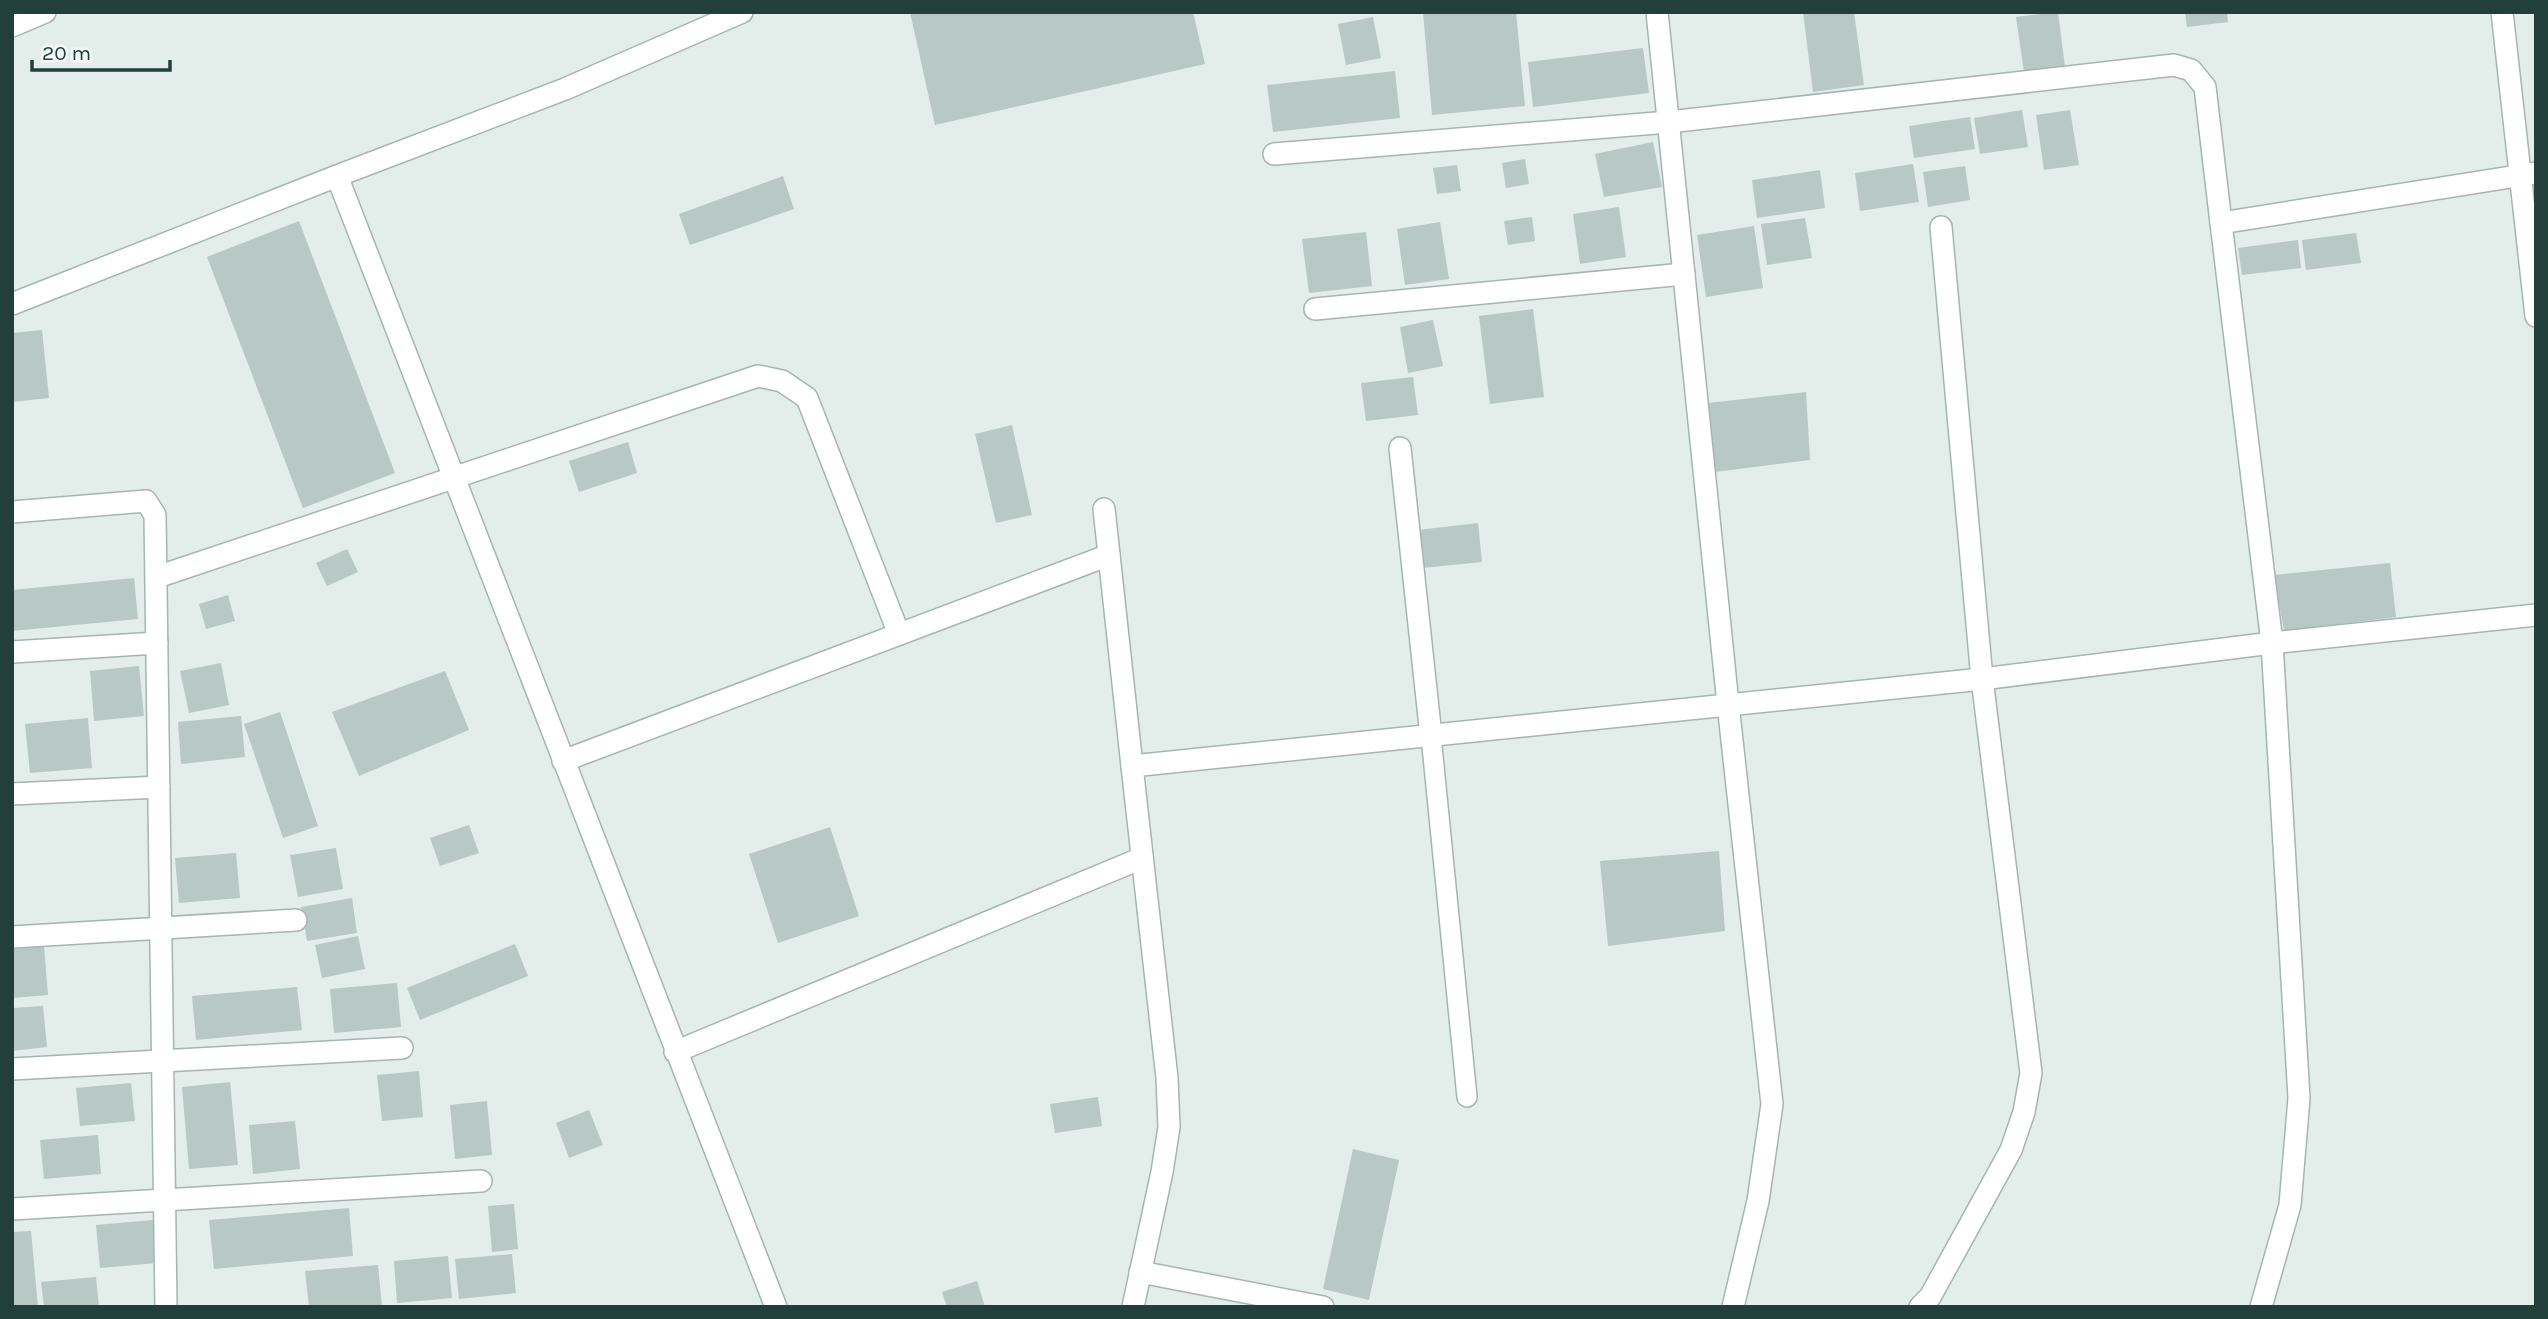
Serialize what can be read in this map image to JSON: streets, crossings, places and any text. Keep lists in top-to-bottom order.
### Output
{
  "scale_bar": "20 m"
}
